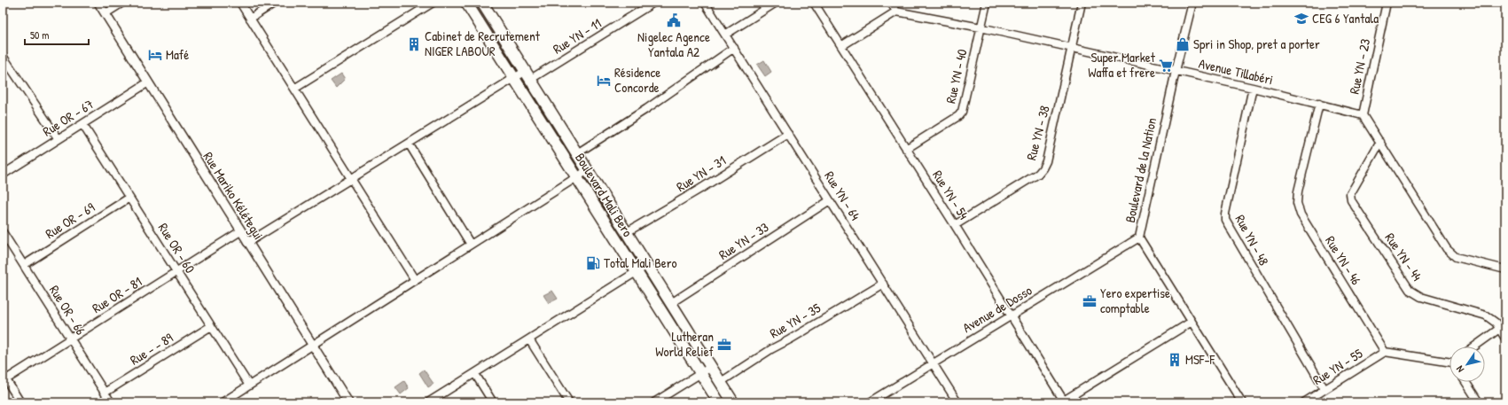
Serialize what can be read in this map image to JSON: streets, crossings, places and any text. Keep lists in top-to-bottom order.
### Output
{
  "streets": {
    "main road": ["Boulevard Mali Bero"],
    "street": [
      "Rue YN - 11",
      "Rue YN - 23",
      "Avenue Tillabéri",
      "Rue YN - 40",
      "Rue OR - 67",
      "Rue YN - 38",
      "Boulevard de la Nation",
      "Rue YN - 31",
      "Rue YN - 54",
      "Rue Mariko Kélétegui",
      "Rue YN - 64",
      "Rue OR - 69",
      "Rue YN - 48",
      "Rue YN - 33",
      "Rue OR - 60",
      "Rue YN - 44",
      "Rue YN - 46",
      "Rue OR - 81",
      "Avenue de Dosso",
      "Rue OR - 66",
      "Rue YN - 35",
      "Rue - - 89",
      "Rue YN - 55"
    ]
  },
  "crossings": [
    ["Rue YN - 11", "Boulevard Mali Bero"],
    ["Rue YN - 11", "Rue Mariko Kélétegui"],
    ["Rue YN - 23", "Avenue Tillabéri"],
    ["Avenue Tillabéri", "Rue YN - 40"],
    ["Avenue Tillabéri", "Rue YN - 38"],
    ["Avenue Tillabéri", "Boulevard de la Nation"],
    ["Avenue Tillabéri", "Rue YN - 48"],
    ["Avenue Tillabéri", "Rue YN - 46"],
    ["Rue YN - 40", "Rue YN - 54"],
    ["Rue OR - 67", "Rue Mariko Kélétegui"],
    ["Rue OR - 67", "Rue OR - 60"],
    ["Rue YN - 38", "Rue YN - 54"],
    ["Boulevard de la Nation", "Avenue de Dosso"],
    ["Rue YN - 31", "Boulevard Mali Bero"],
    ["Rue YN - 31", "Rue YN - 64"],
    ["Boulevard Mali Bero", "Rue YN - 33"],
    ["Boulevard Mali Bero", "Rue YN - 35"],
    ["Rue YN - 54", "Avenue de Dosso"],
    ["Rue Mariko Kélétegui", "Rue OR - 81"],
    ["Rue YN - 64", "Rue YN - 33"],
    ["Rue YN - 64", "Avenue de Dosso"],
    ["Rue YN - 64", "Rue YN - 35"],
    ["Rue OR - 69", "Rue OR - 60"],
    ["Rue OR - 69", "Rue OR - 66"],
    ["Rue YN - 48", "Rue YN - 55"],
    ["Rue OR - 60", "Rue OR - 81"],
    ["Rue OR - 60", "Rue - - 89"],
    ["Rue YN - 46", "Rue YN - 55"],
    ["Rue OR - 81", "Rue OR - 66"],
    ["Rue OR - 66", "Rue - - 89"]
  ],
  "places": {
    "school or university": ["CEG 6 Yantala"],
    "public building": ["Nigelec Agence Yantala A2"],
    "building": ["Cabinet de Recrutement NIGER LABOUR", "MSF-F"],
    "shop": ["Spri in Shop, pret a porter"],
    "hotel": ["Mafé", "Résidence Concorde"],
    "supermarket": ["Super Market Waffa et frere"],
    "fuel station": ["Total Mali Bero"],
    "office": ["Yero expertise comptable", "Lutheran World Relief"]
  },
  "scale_bar": "50 m",
  "north": "bottom left"
}
